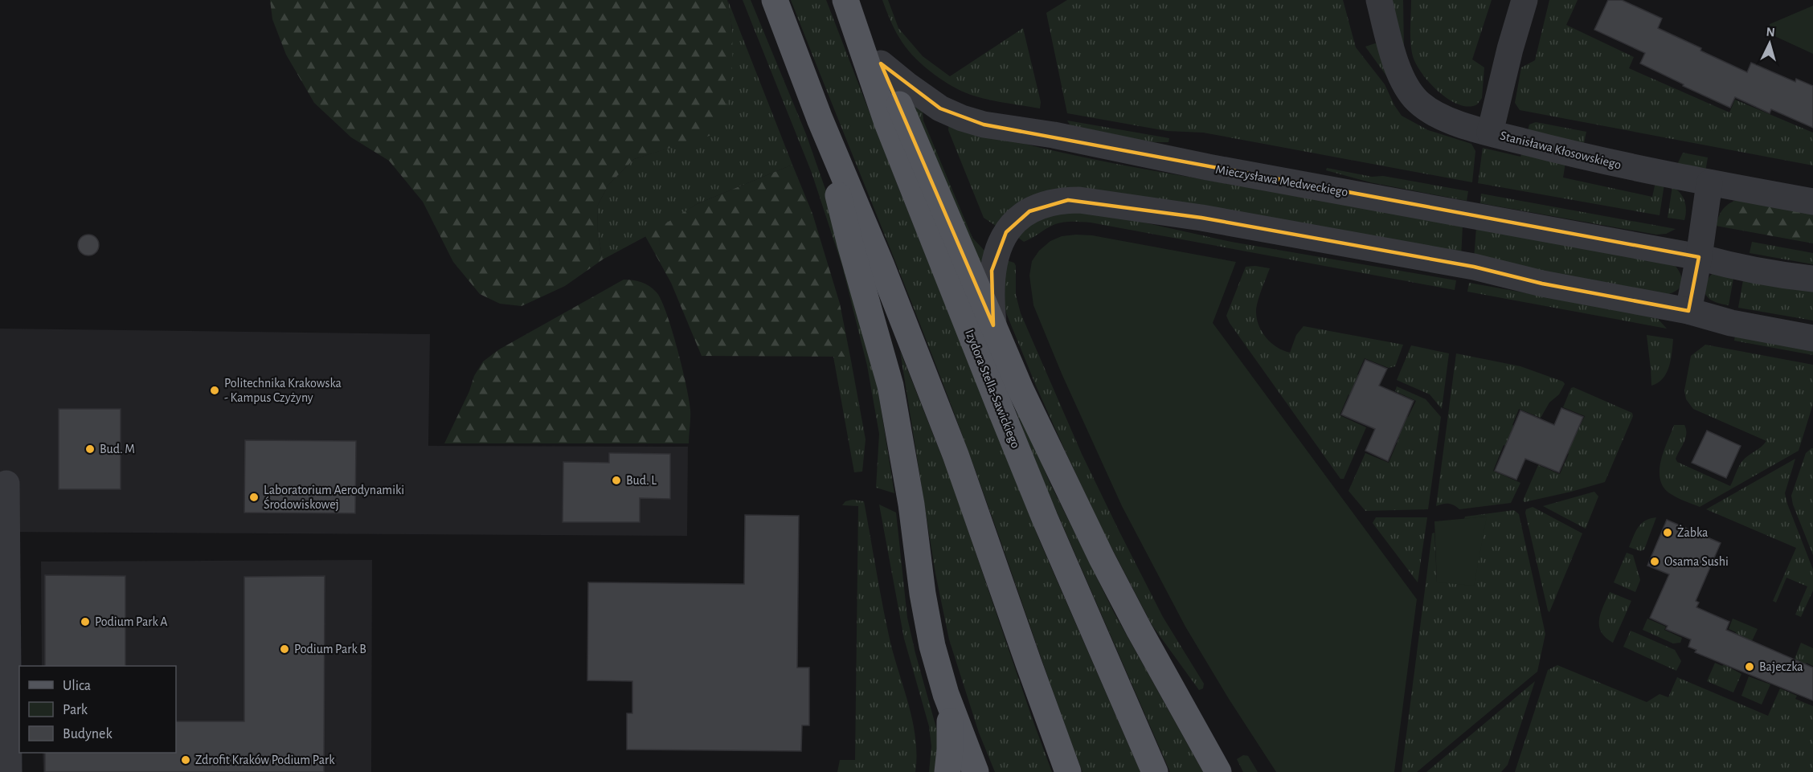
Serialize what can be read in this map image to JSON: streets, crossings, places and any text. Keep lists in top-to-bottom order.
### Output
{
  "streets": {
    "main road": ["Izydora Stella-Sawickiego"],
    "street": ["Stanisława Kłosowskiego", "Mieczysława Medweckiego"]
  },
  "places": [
    "Politechnika Krakowska - Kampus Czyżyny",
    "Bud. M",
    "Bud. L",
    "Laboratorium Aerodynamiki Środowiskowej",
    "Żabka",
    "Osama Sushi",
    "Podium Park A",
    "Podium Park B",
    "Bajeczka",
    "Zdrofit Kraków Podium Park"
  ],
  "legend": ["Ulica", "Park", "Budynek"],
  "north": "top"
}
